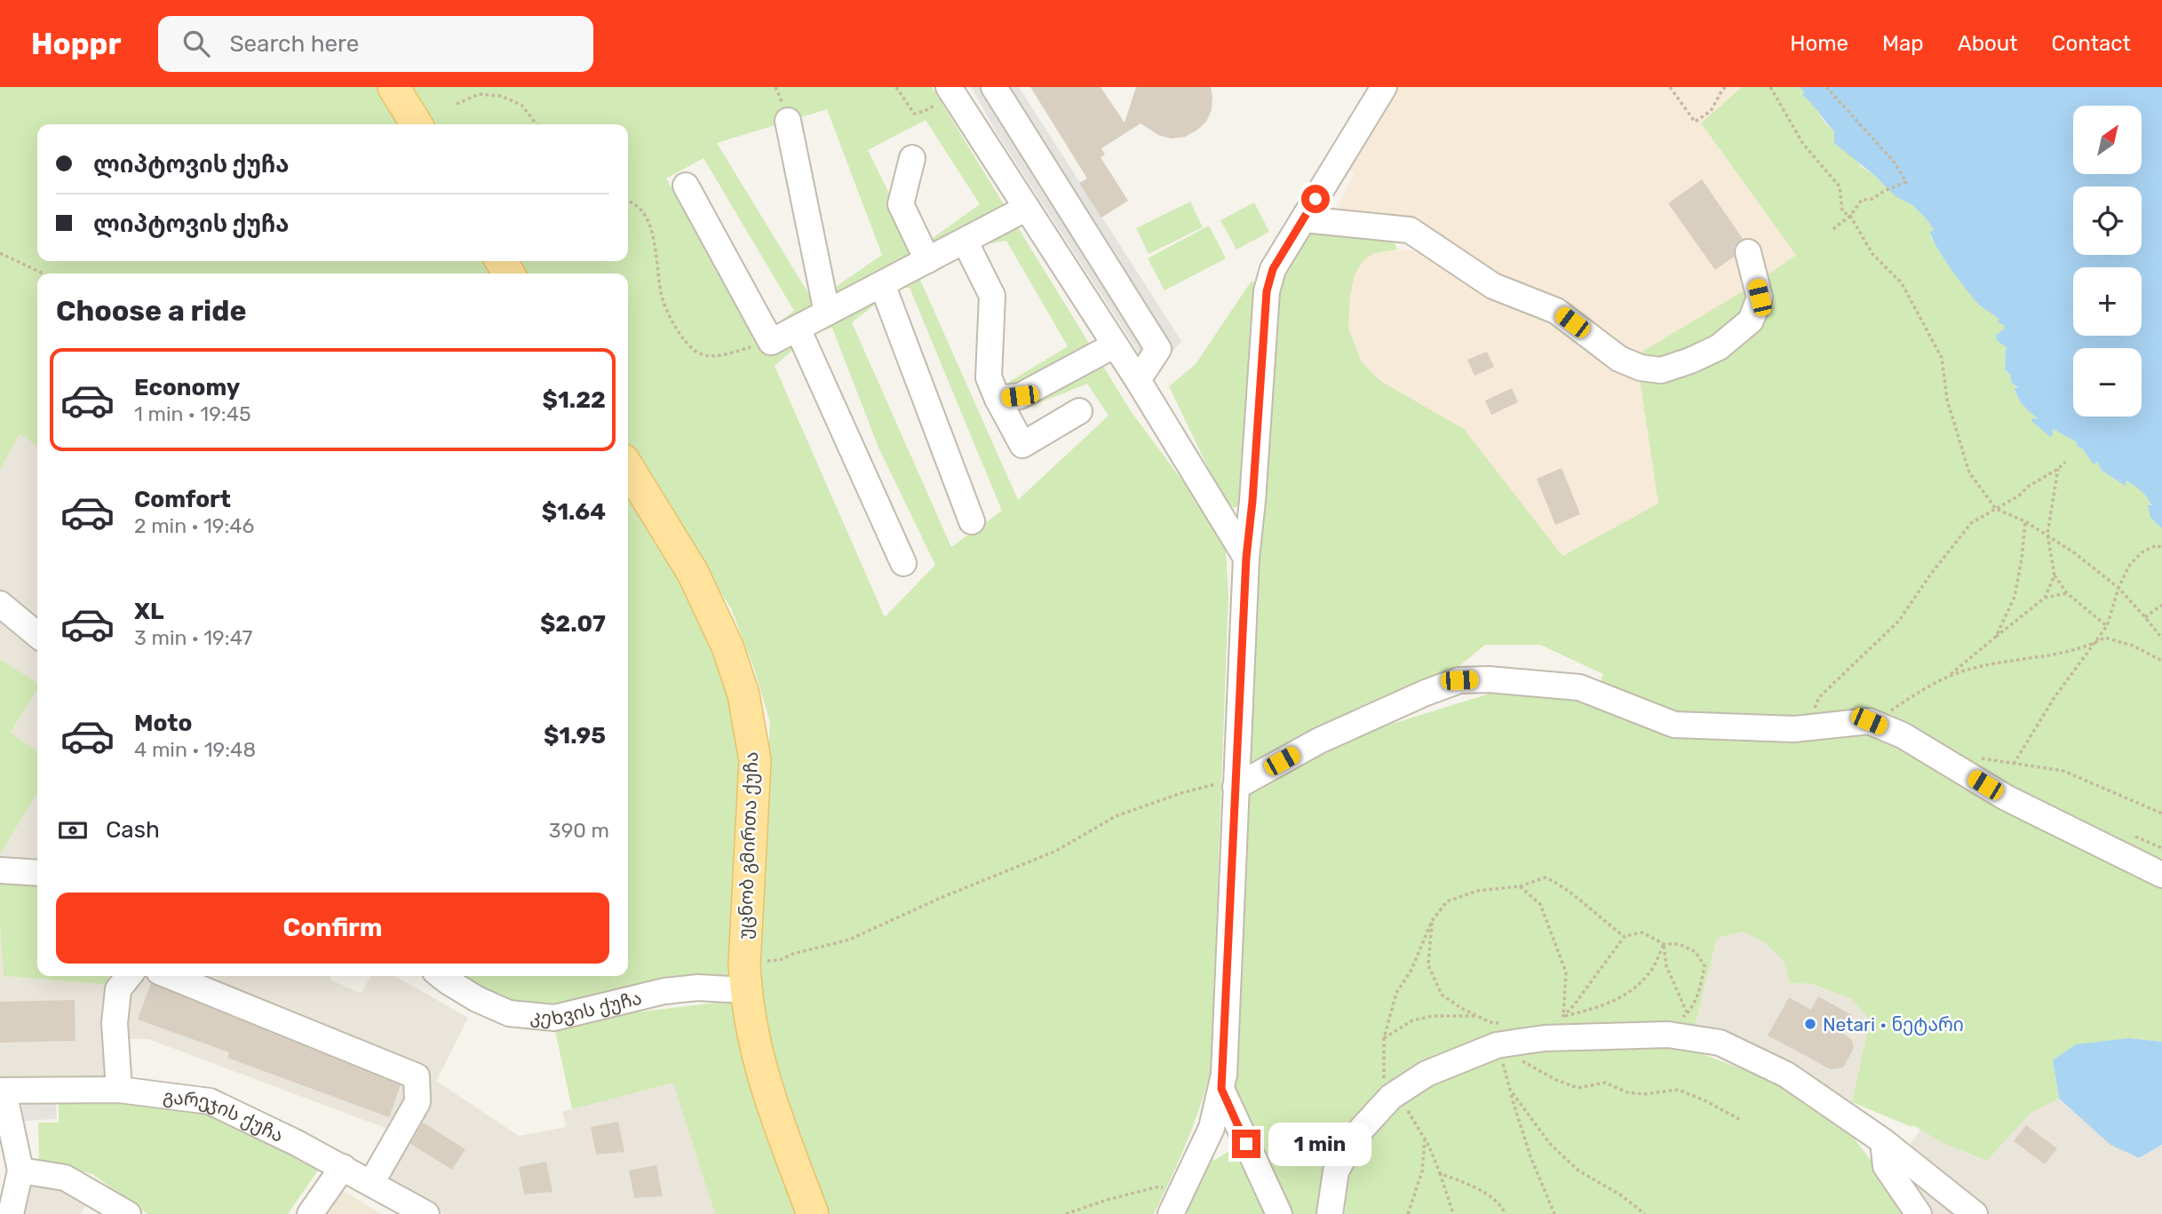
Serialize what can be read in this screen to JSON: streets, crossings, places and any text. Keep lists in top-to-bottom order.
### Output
{
  "streets": {
    "main road": ["უცნობ გმირთა ქუჩა"],
    "street": ["კეხვის ქუჩა", "გარეჯის ქუჩა"]
  },
  "crossings": [
    ["უცნობ გმირთა ქუჩა", "კეხვის ქუჩა"]
  ],
  "places": ["Netari • ნეტარი"],
  "north": "top right",
  "page": {
    "header": "Hoppr",
    "search": "Search here",
    "nav": [
      "Home",
      "Map",
      "About",
      "Contact"
    ],
    "map_buttons": ["+", "−"],
    "banner": ["ლიპტოვის ქუჩა", "ლიპტოვის ქუჩა"],
    "heading": "Choose a ride",
    "list": [
      {
        "name": "Economy",
        "note": "1 min · 19:45",
        "value": "$1.22"
      },
      {
        "name": "Comfort",
        "note": "2 min · 19:46",
        "value": "$1.64"
      },
      {
        "name": "XL",
        "note": "3 min · 19:47",
        "value": "$2.07"
      },
      {
        "name": "Moto",
        "note": "4 min · 19:48",
        "value": "$1.95"
      }
    ],
    "pay": ["Cash", "390 m"],
    "buttons": "Confirm",
    "bubble": "1 min"
  }
}
